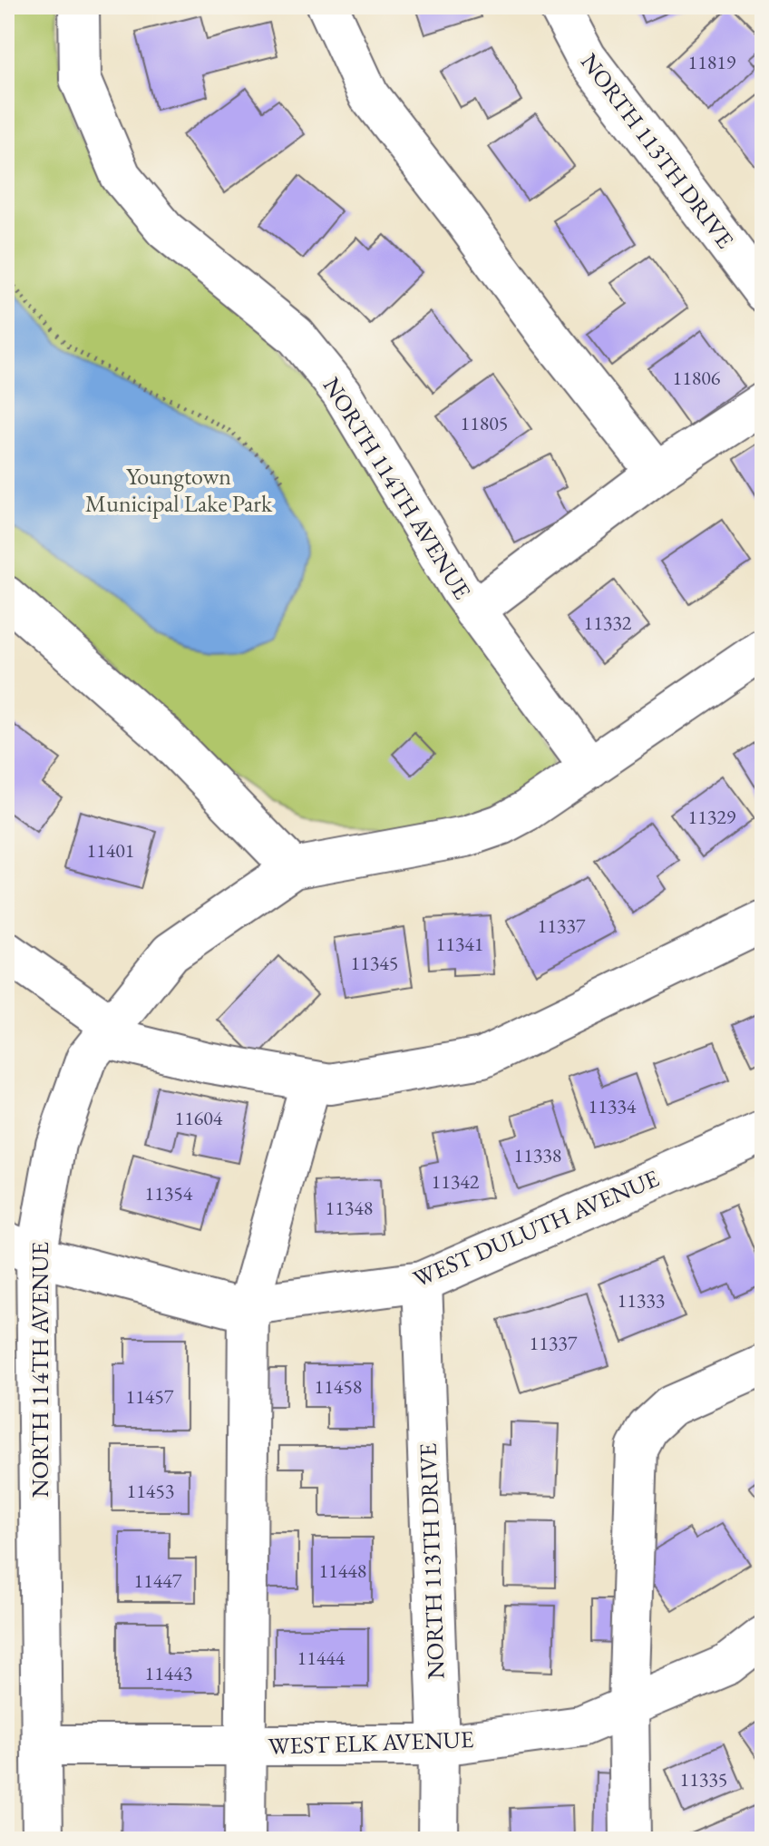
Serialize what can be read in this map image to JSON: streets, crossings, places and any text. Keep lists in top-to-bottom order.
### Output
{
  "streets": {
    "street": [
      "NORTH 113TH DRIVE",
      "NORTH 114TH AVENUE",
      "WEST DULUTH AVENUE",
      "WEST ELK AVENUE"
    ]
  },
  "crossings": [
    ["NORTH 113TH DRIVE", "WEST DULUTH AVENUE"],
    ["NORTH 113TH DRIVE", "WEST ELK AVENUE"],
    ["NORTH 114TH AVENUE", "WEST DULUTH AVENUE"],
    ["NORTH 114TH AVENUE", "WEST ELK AVENUE"]
  ],
  "parks": ["Youngtown Municipal Lake Park"],
  "house_numbers": [
    "11819",
    "11806",
    "11805",
    "11332",
    "11329",
    "11401",
    "11337",
    "11341",
    "11345",
    "11334",
    "11604",
    "11338",
    "11342",
    "11354",
    "11348",
    "11333",
    "11337",
    "11458",
    "11457",
    "11453",
    "11448",
    "11447",
    "11444",
    "11443",
    "11335"
  ]
}
